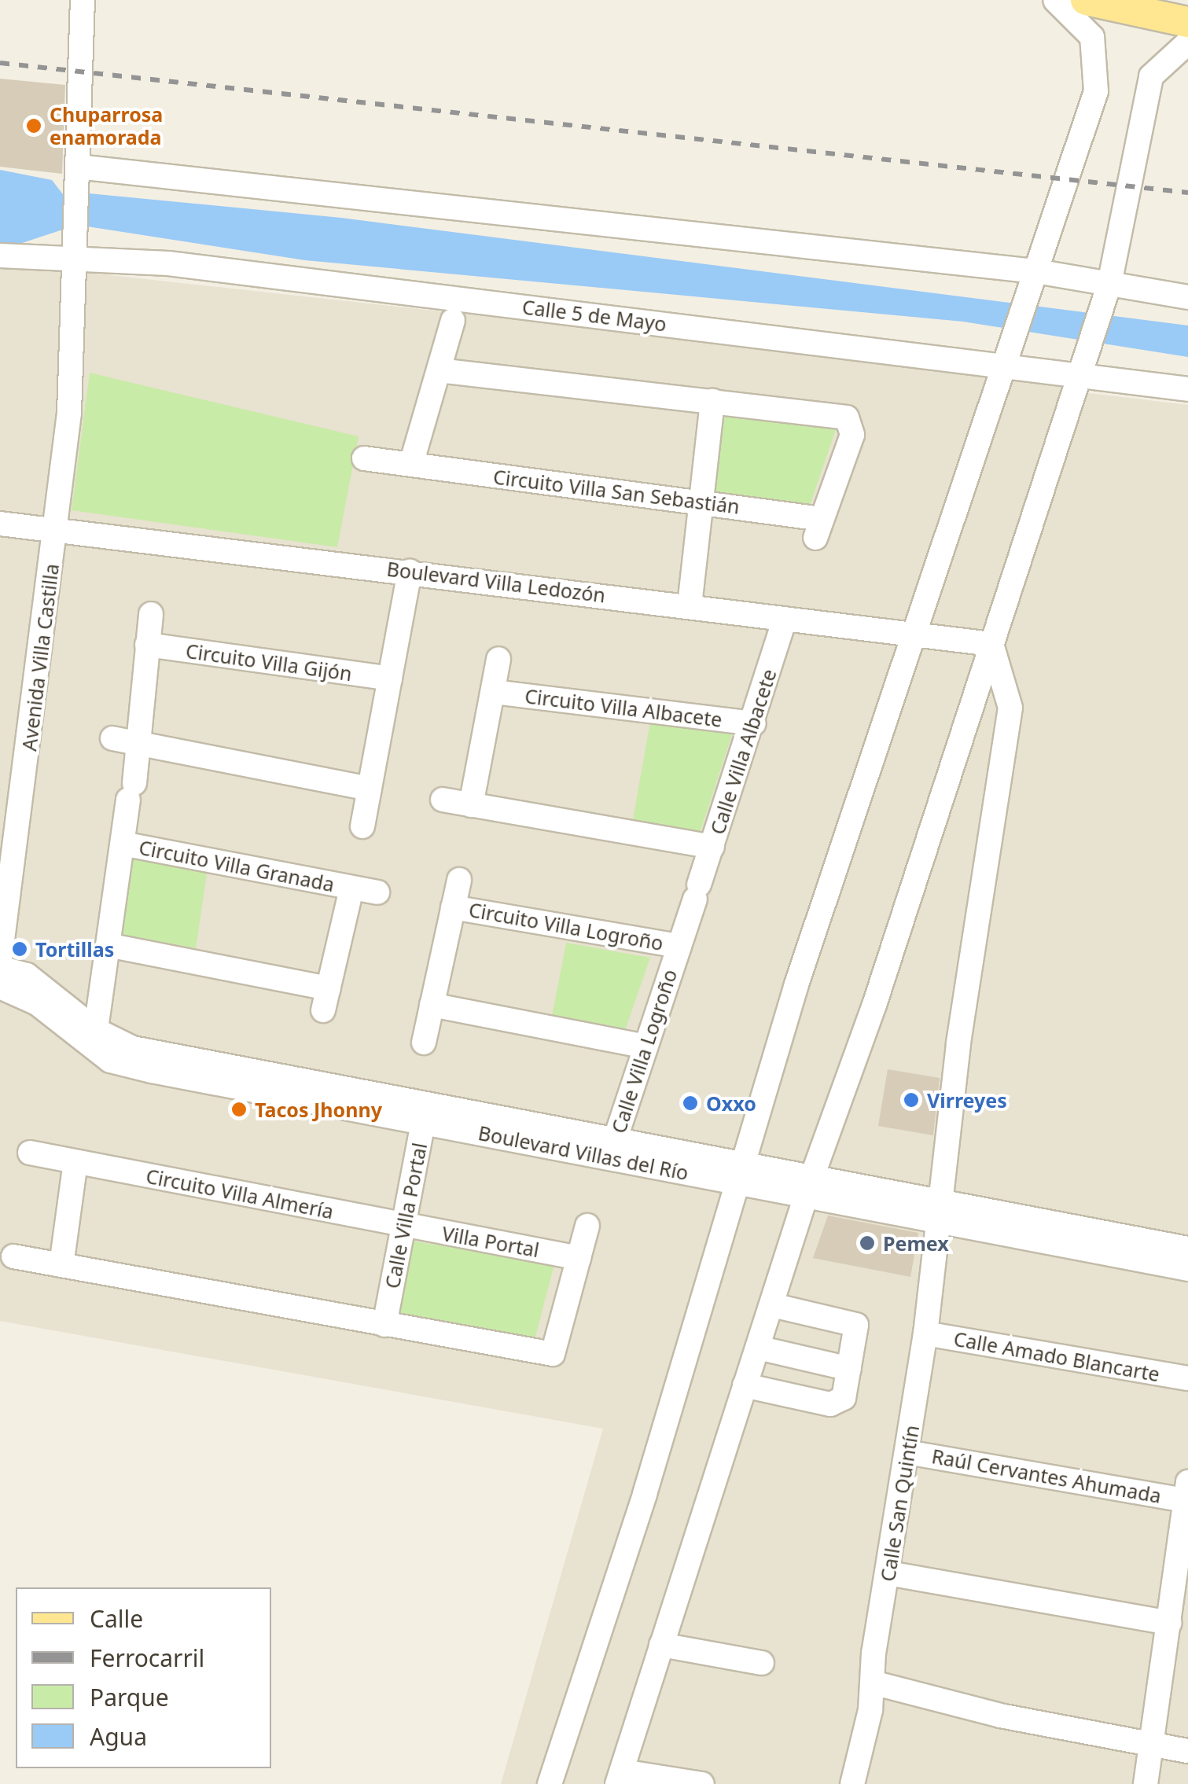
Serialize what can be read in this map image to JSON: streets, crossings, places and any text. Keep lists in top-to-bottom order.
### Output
{
  "streets": {
    "street": [
      "Calle 5 de Mayo",
      "Circuito Villa San Sebastián",
      "Boulevard Villa Ledozón",
      "Avenida Villa Castilla",
      "Circuito Villa Gijón",
      "Circuito Villa Albacete",
      "Calle Villa Albacete",
      "Circuito Villa Granada",
      "Circuito Villa Logroño",
      "Calle Villa Logroño",
      "Boulevard Villas del Río",
      "Circuito Villa Almería",
      "Calle Villa Portal",
      "Villa Portal",
      "Calle Amado Blancarte",
      "Raúl Cervantes Ahumada",
      "Calle San Quintín"
    ]
  },
  "crossings": [
    ["Calle 5 de Mayo", "Avenida Villa Castilla"],
    ["Boulevard Villa Ledozón", "Avenida Villa Castilla"],
    ["Boulevard Villa Ledozón", "Calle Villa Albacete"],
    ["Boulevard Villa Ledozón", "Calle San Quintín"],
    ["Circuito Villa Albacete", "Calle Villa Albacete"],
    ["Calle Villa Albacete", "Circuito Villa Logroño"],
    ["Calle Villa Albacete", "Calle Villa Logroño"],
    ["Circuito Villa Granada", "Boulevard Villas del Río"],
    ["Circuito Villa Logroño", "Calle Villa Logroño"],
    ["Boulevard Villas del Río", "Calle Villa Portal"],
    ["Boulevard Villas del Río", "Calle San Quintín"],
    ["Circuito Villa Almería", "Calle Villa Portal"],
    ["Circuito Villa Almería", "Villa Portal"],
    ["Calle Villa Portal", "Villa Portal"],
    ["Calle Amado Blancarte", "Calle San Quintín"],
    ["Raúl Cervantes Ahumada", "Calle San Quintín"]
  ],
  "places": [
    "Chuparrosa enamorada",
    "Tortillas",
    "Virreyes",
    "Oxxo",
    "Tacos Jhonny",
    "Pemex"
  ],
  "legend": [
    "Calle",
    "Ferrocarril",
    "Parque",
    "Agua"
  ]
}
